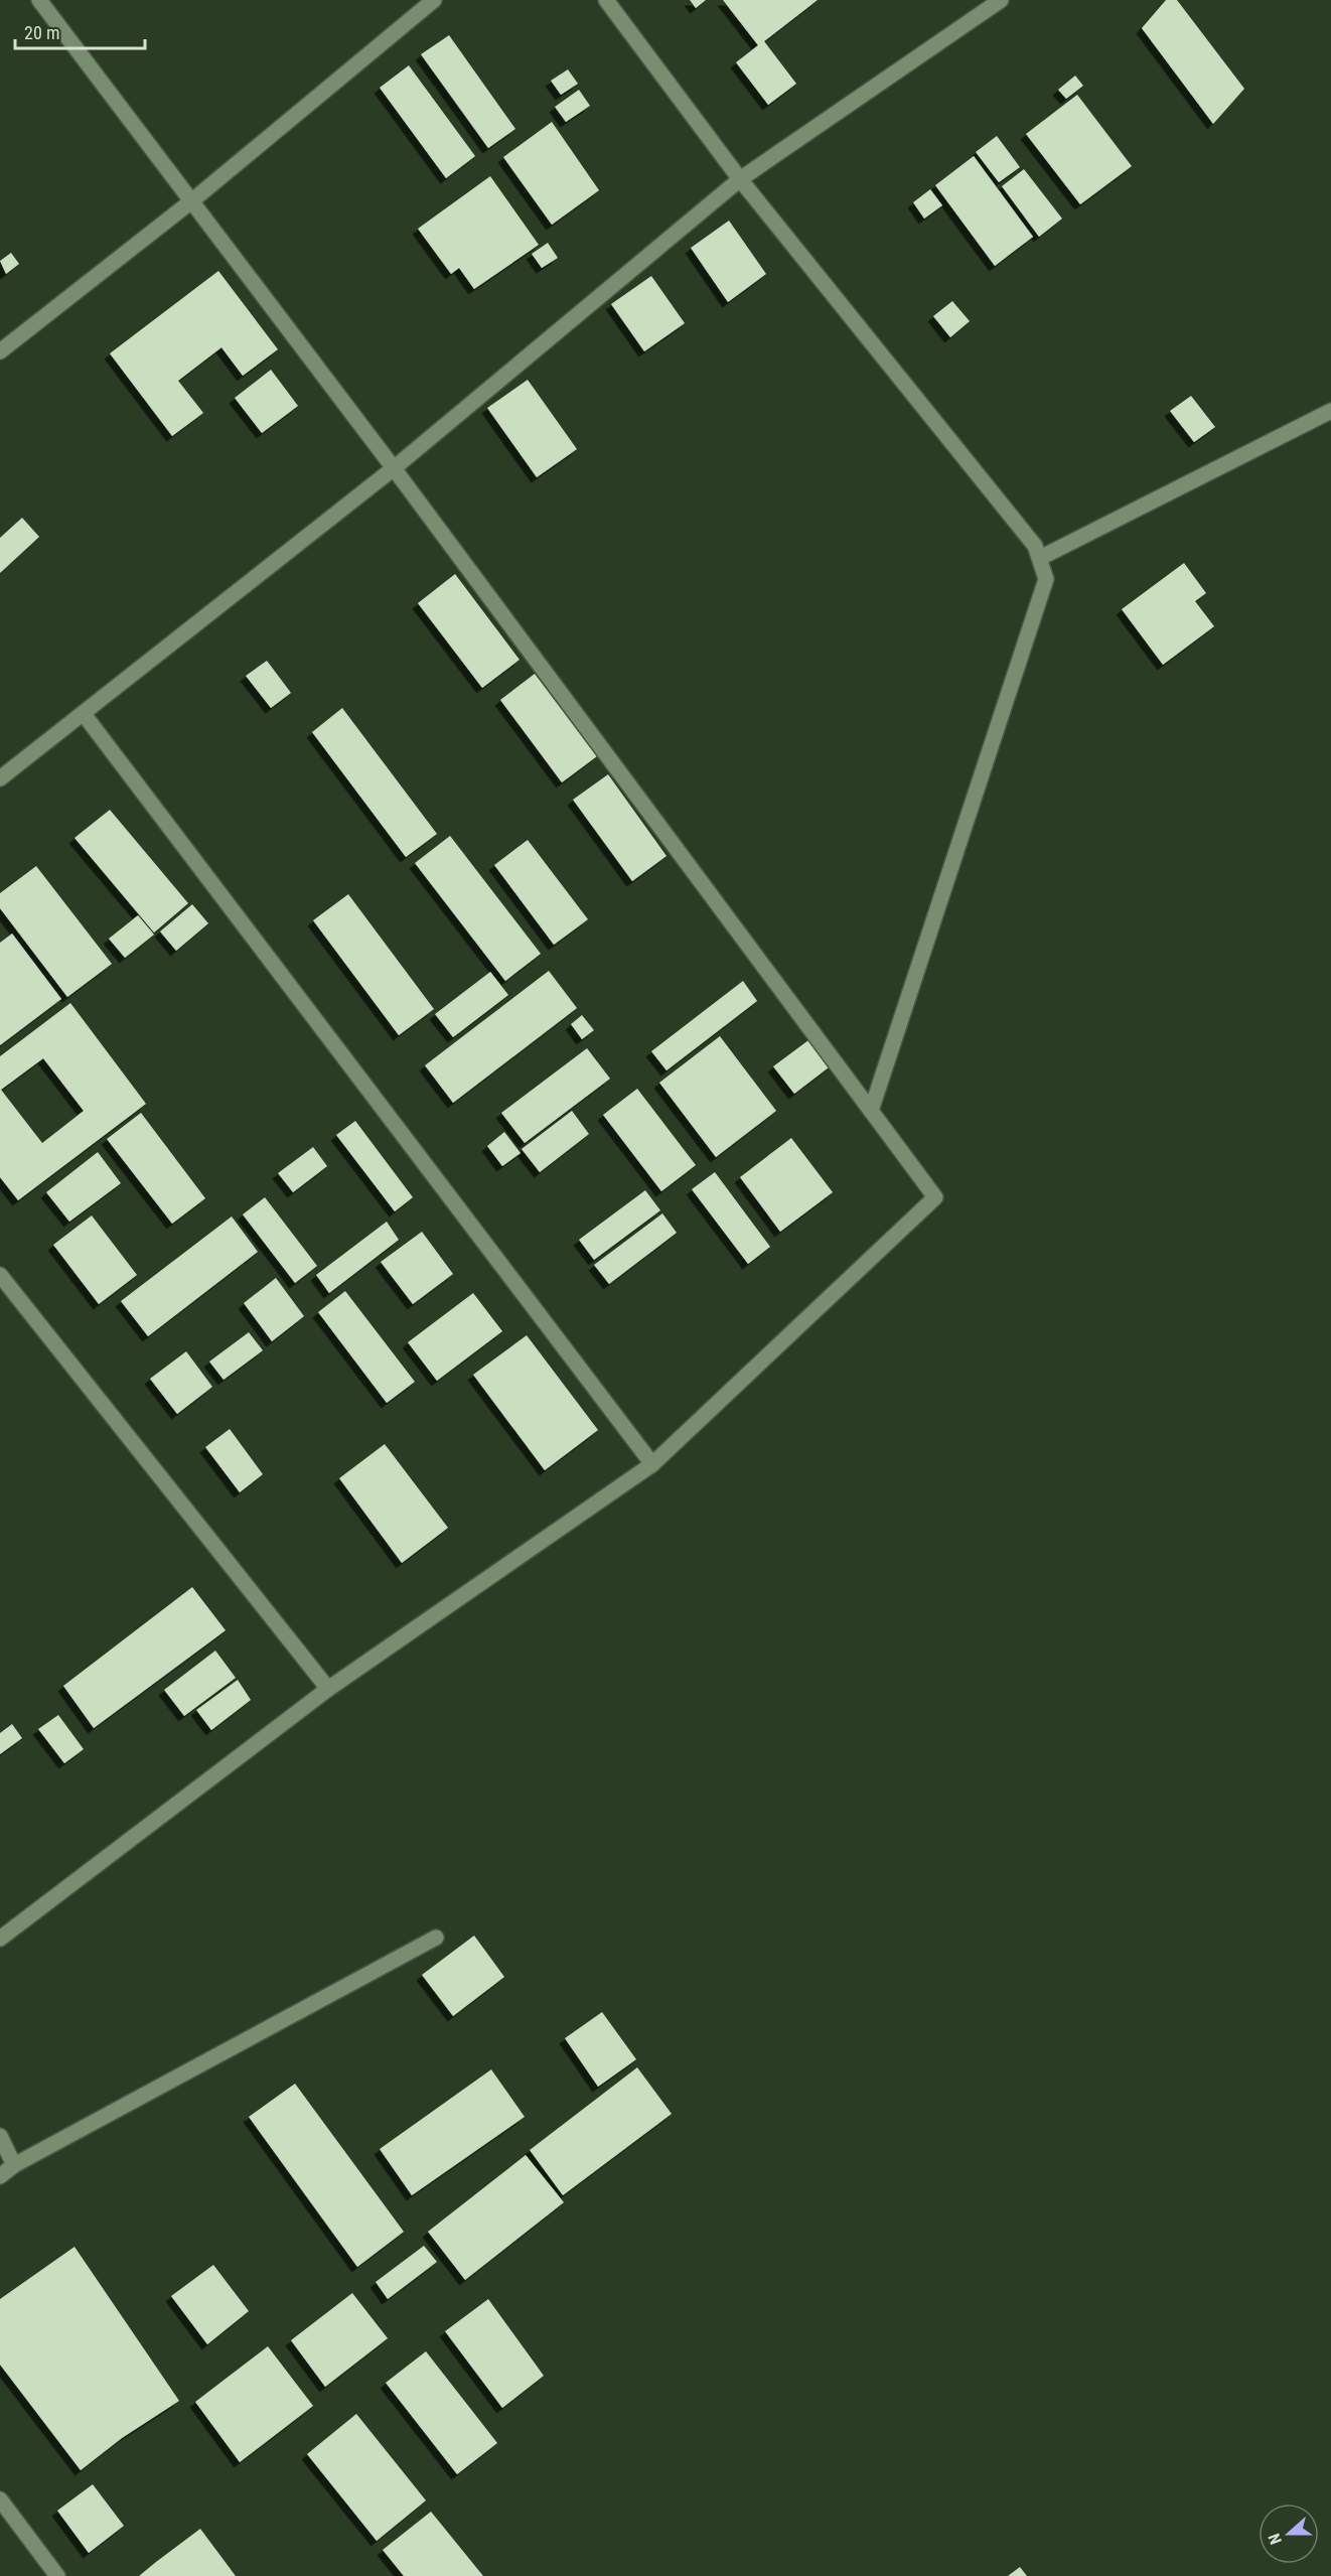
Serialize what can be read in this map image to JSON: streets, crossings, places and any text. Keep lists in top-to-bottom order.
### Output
{
  "scale_bar": "20 m",
  "north": "left"
}
